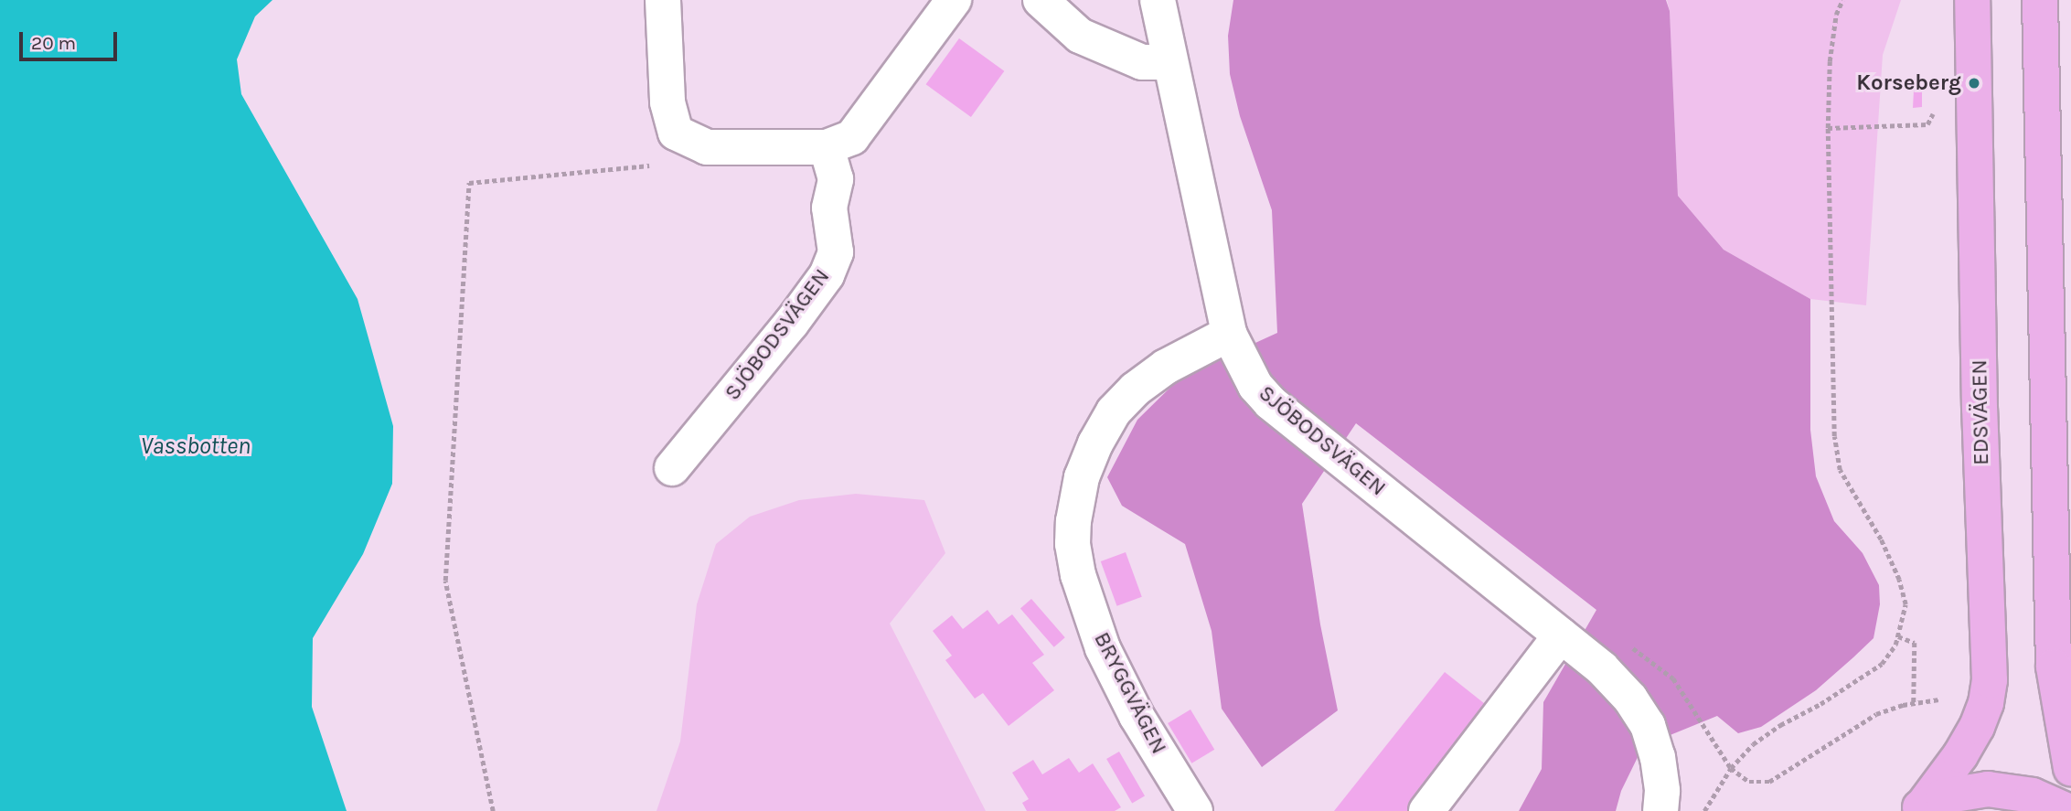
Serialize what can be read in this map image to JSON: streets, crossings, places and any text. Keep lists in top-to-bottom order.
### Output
{
  "streets": {
    "main road": ["EDSVÄGEN"],
    "street": ["SJÖBODSVÄGEN", "BRYGGVÄGEN"]
  },
  "crossings": [
    ["SJÖBODSVÄGEN", "BRYGGVÄGEN"]
  ],
  "water": ["Vassbotten"],
  "places": ["Korseberg"],
  "scale_bar": "20 m"
}
